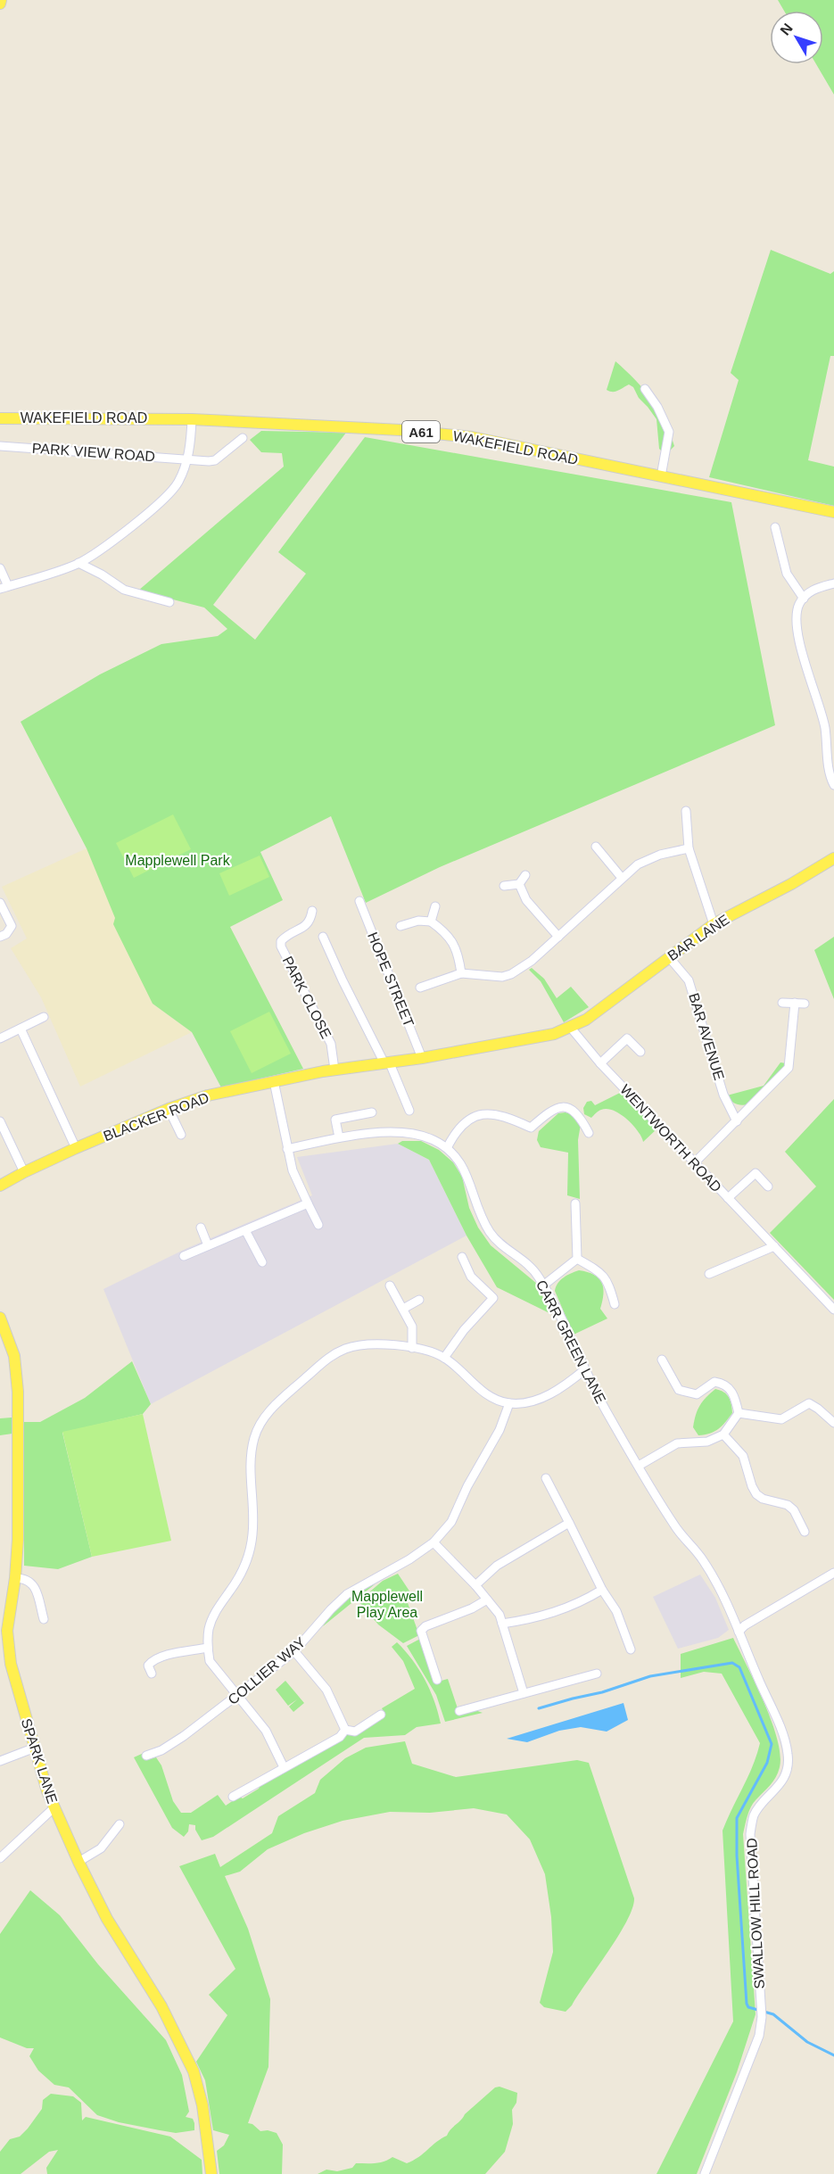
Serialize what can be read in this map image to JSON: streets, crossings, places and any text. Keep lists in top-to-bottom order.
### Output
{
  "streets": {
    "main road": [
      "WAKEFIELD ROAD",
      "A61",
      "BAR LANE",
      "BLACKER ROAD",
      "SPARK LANE"
    ],
    "street": [
      "PARK VIEW ROAD",
      "HOPE STREET",
      "PARK CLOSE",
      "BAR AVENUE",
      "WENTWORTH ROAD",
      "CARR GREEN LANE",
      "COLLIER WAY",
      "SWALLOW HILL ROAD"
    ]
  },
  "crossings": [
    ["BAR LANE", "BAR AVENUE"],
    ["BAR LANE", "BLACKER ROAD"],
    ["BAR LANE", "WENTWORTH ROAD"],
    ["HOPE STREET", "BLACKER ROAD"],
    ["PARK CLOSE", "BLACKER ROAD"],
    ["BLACKER ROAD", "WENTWORTH ROAD"],
    ["CARR GREEN LANE", "SWALLOW HILL ROAD"]
  ],
  "parks": ["Mapplewell Park", "Mapplewell Play Area"],
  "north": "top left"
}
